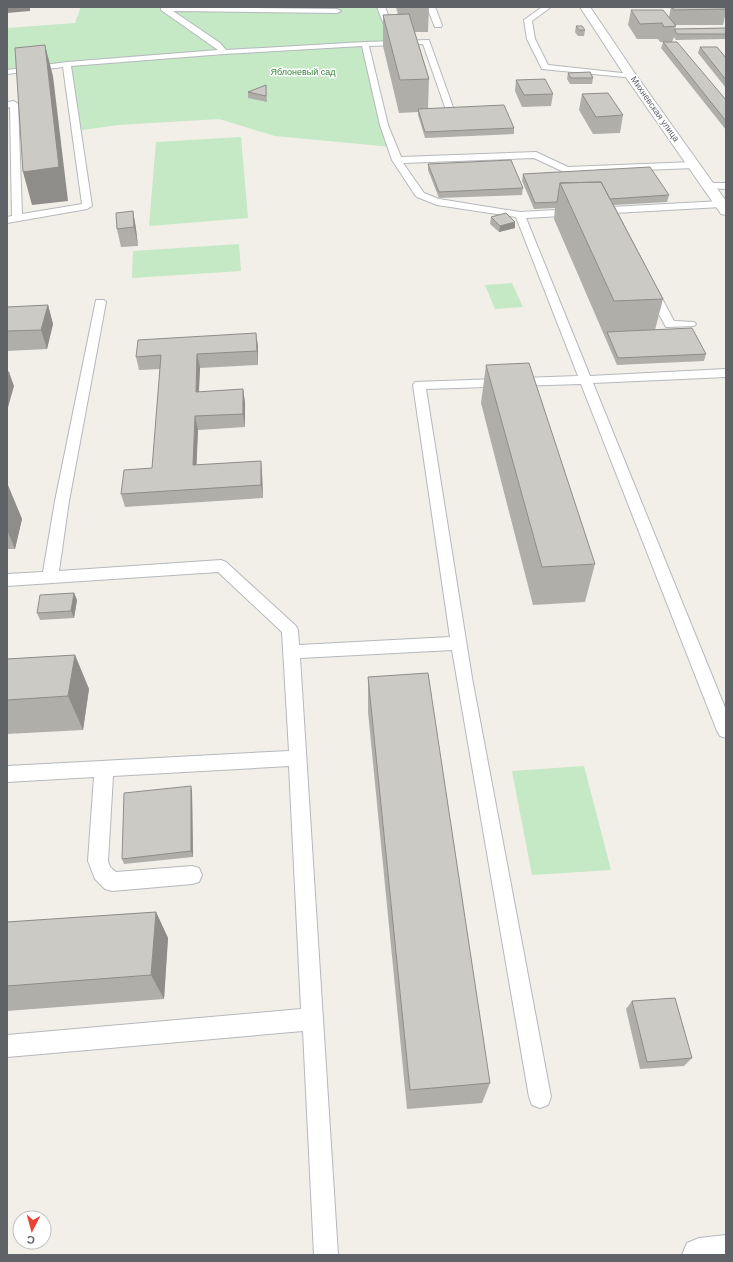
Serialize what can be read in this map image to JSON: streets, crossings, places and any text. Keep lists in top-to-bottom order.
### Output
{
  "streets": {
    "street": ["Михневская улица"]
  },
  "parks": ["Яблоневый сад"],
  "north": "bottom"
}
